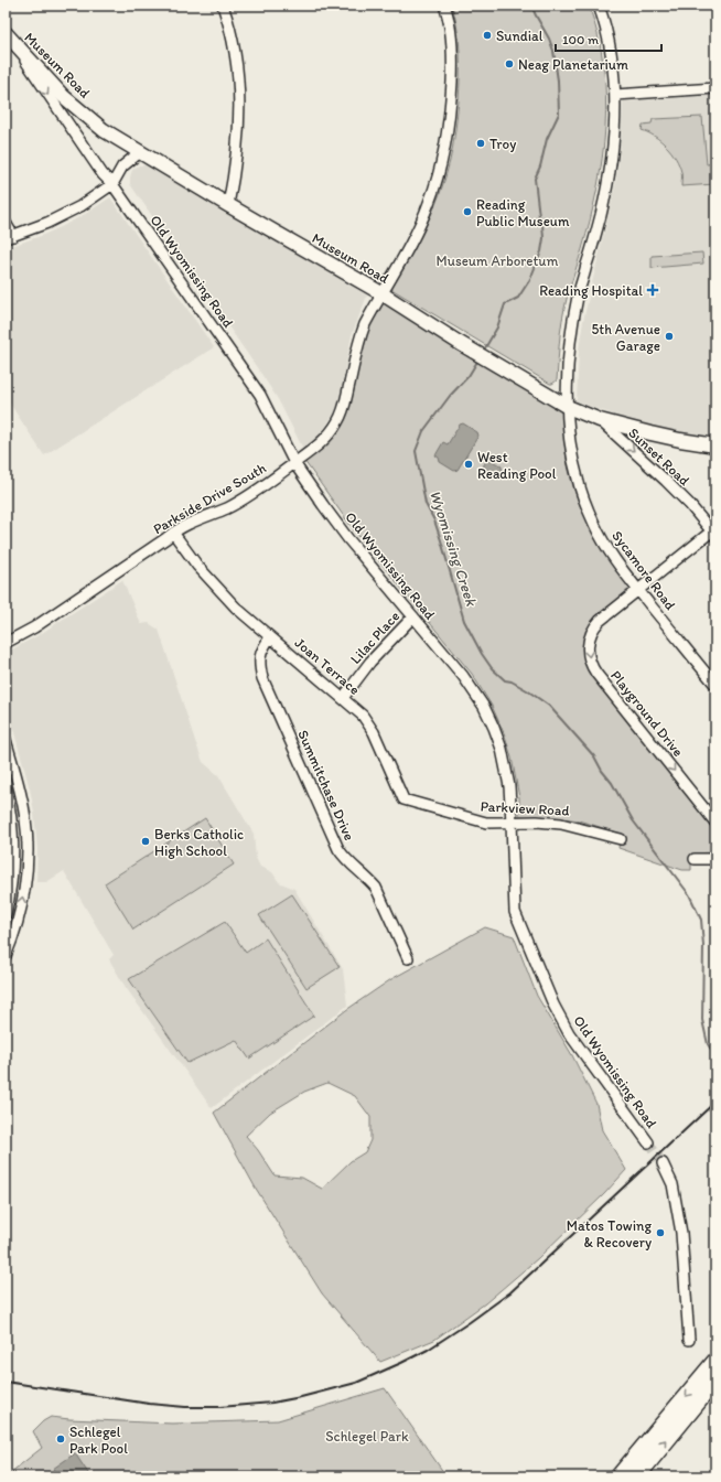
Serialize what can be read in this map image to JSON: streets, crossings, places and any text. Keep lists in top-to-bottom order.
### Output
{
  "streets": {
    "main road": ["Museum Road"],
    "street": [
      "Old Wyomissing Road",
      "Sunset Road",
      "Parkside Drive South",
      "Sycamore Road",
      "Lilac Place",
      "Joan Terrace",
      "Playground Drive",
      "Summitchase Drive",
      "Parkview Road"
    ]
  },
  "crossings": [
    ["Museum Road", "Old Wyomissing Road"],
    ["Museum Road", "Sunset Road"],
    ["Museum Road", "Parkside Drive South"],
    ["Museum Road", "Sycamore Road"],
    ["Old Wyomissing Road", "Parkside Drive South"],
    ["Old Wyomissing Road", "Lilac Place"],
    ["Old Wyomissing Road", "Parkview Road"],
    ["Sunset Road", "Playground Drive"],
    ["Parkside Drive South", "Joan Terrace"],
    ["Sycamore Road", "Playground Drive"],
    ["Lilac Place", "Joan Terrace"],
    ["Joan Terrace", "Summitchase Drive"],
    ["Joan Terrace", "Parkview Road"]
  ],
  "one_way": ["Sunset Road", "Playground Drive"],
  "water": ["Wyomissing Creek"],
  "parks": ["Museum Arboretum", "Schlegel Park"],
  "places": {
    "other": [
      "Sundial",
      "Neag Planetarium",
      "Troy",
      "Reading Public Museum",
      "5th Avenue Garage",
      "West Reading Pool",
      "Berks Catholic High School",
      "Matos Towing & Recovery",
      "Schlegel Park Pool"
    ],
    "health": ["Reading Hospital"]
  },
  "scale_bar": "100 m"
}
